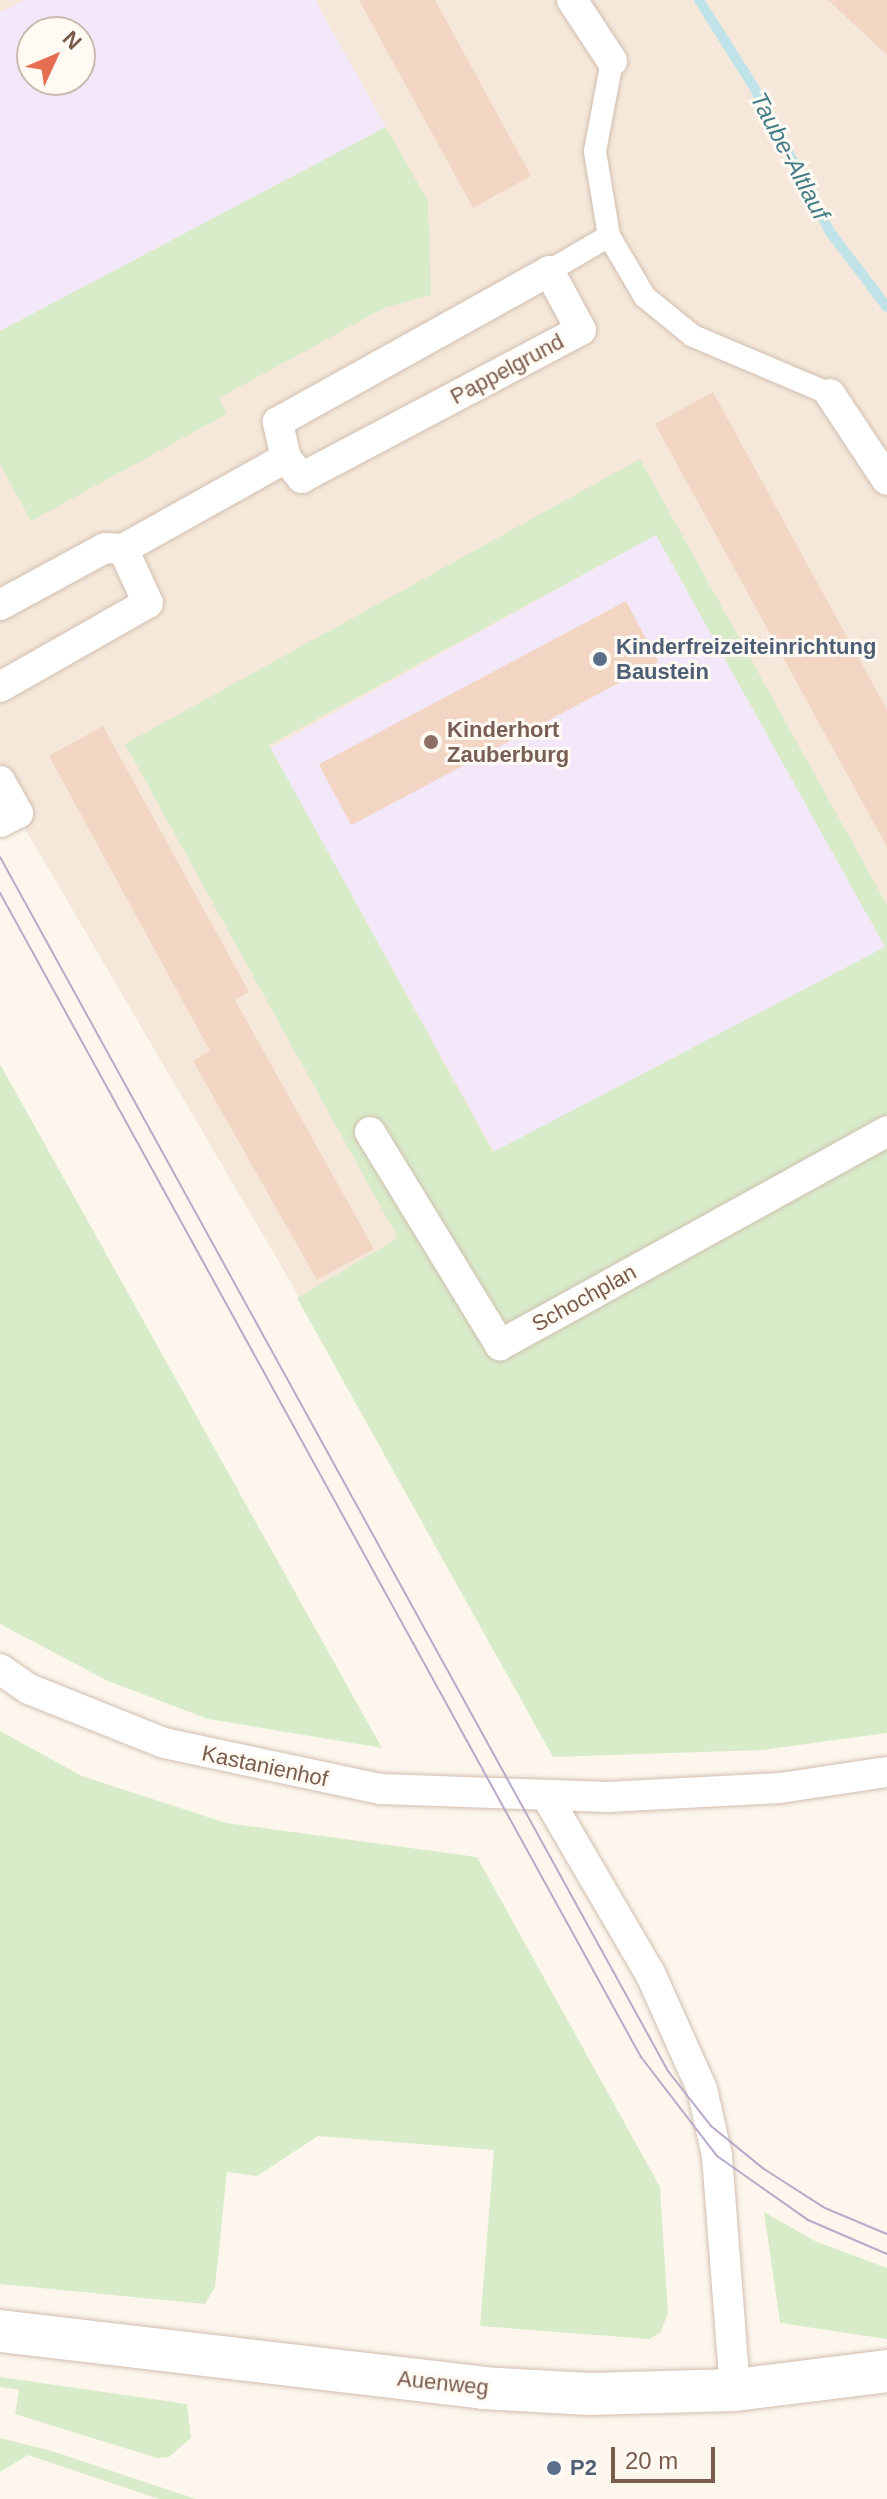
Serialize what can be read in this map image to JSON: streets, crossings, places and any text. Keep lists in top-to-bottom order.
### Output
{
  "streets": {
    "main road": ["Auenweg"],
    "street": ["Pappelgrund", "Schochplan", "Kastanienhof"]
  },
  "water": ["Taube-Altlauf"],
  "places": ["Kinderfreizeiteinrichtung Baustein", "Kinderhort Zauberburg", "P2"],
  "scale_bar": "20 m",
  "north": "top right"
}
